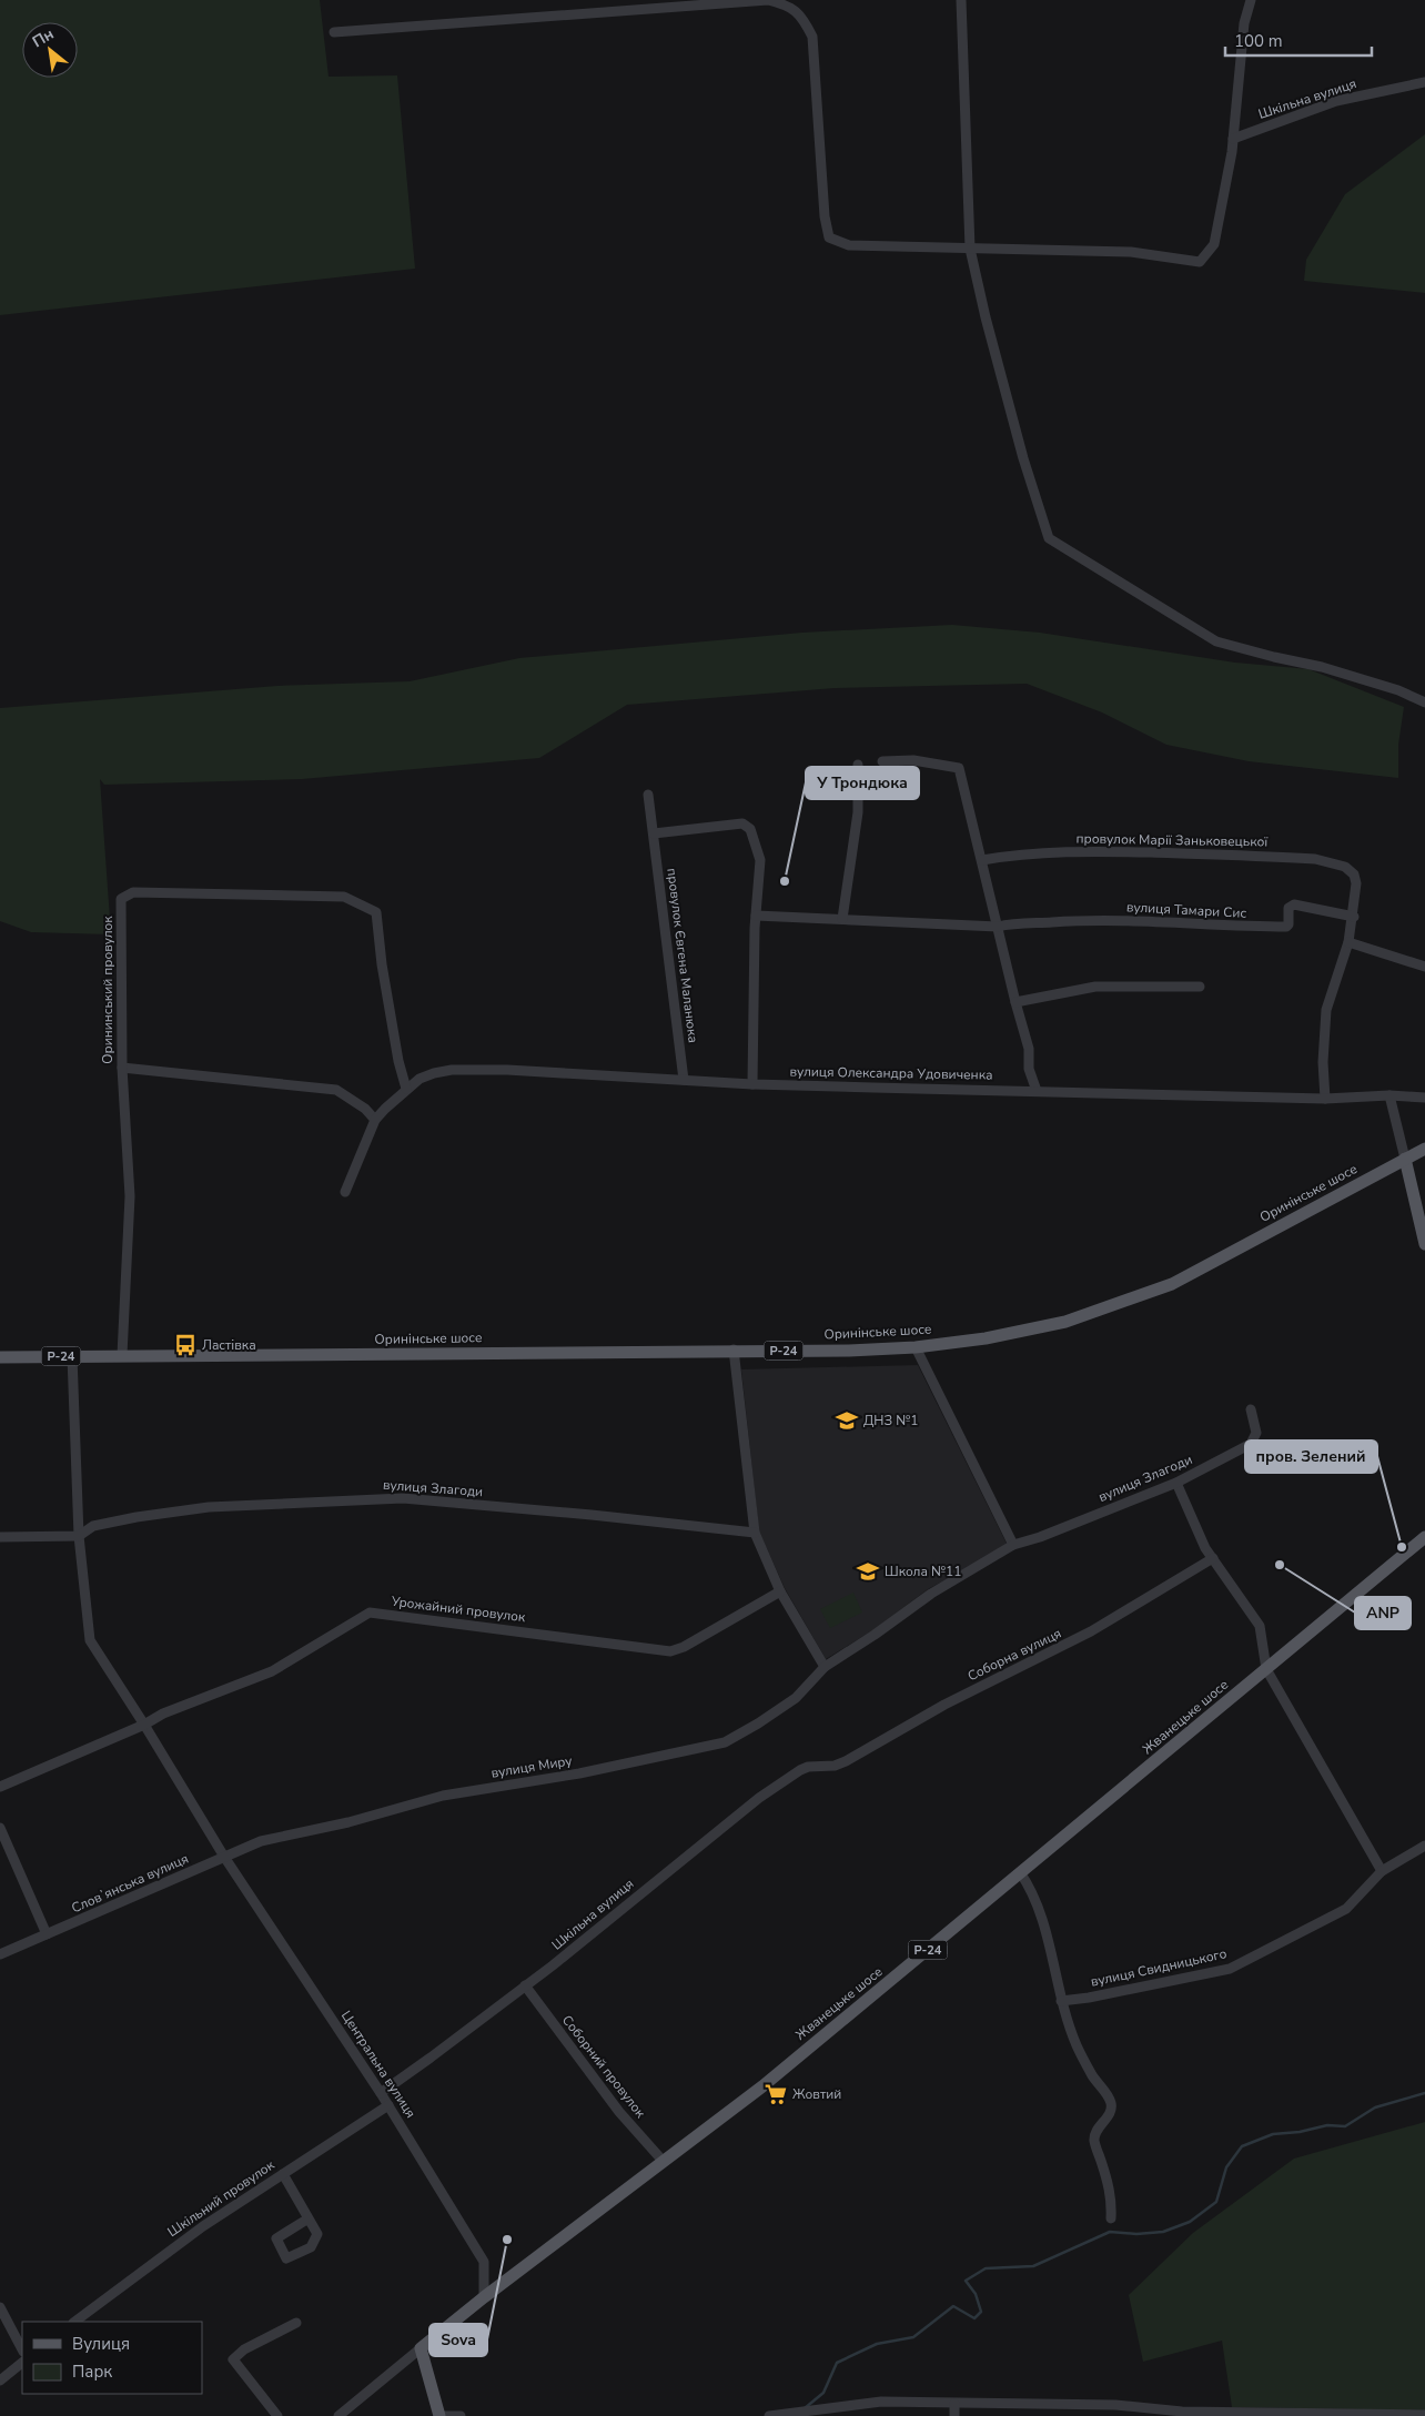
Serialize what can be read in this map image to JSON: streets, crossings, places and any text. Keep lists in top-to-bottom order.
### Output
{
  "streets": {
    "main road": ["Оринінське шосе", "Р-24", "Жванецьке шосе"],
    "street": [
      "Шкільна вулиця",
      "провулок Марії Заньковецької",
      "вулиця Тамари Сис",
      "провулок Євгена Маланюка",
      "Орининський провулок",
      "вулиця Олександра Удовиченка",
      "вулиця Злагоди",
      "Урожайний провулок",
      "Соборна вулиця",
      "вулиця Миру",
      "Словʼянська вулиця",
      "вулиця Свидницького",
      "Центральна вулиця",
      "Соборний провулок",
      "Шкільний провулок"
    ]
  },
  "crossings": [
    ["Шкільна вулиця", "Соборна вулиця"],
    ["Шкільна вулиця", "Центральна вулиця"],
    ["Шкільна вулиця", "Соборний провулок"],
    ["провулок Марії Заньковецької", "вулиця Тамари Сис"],
    ["провулок Євгена Маланюка", "вулиця Олександра Удовиченка"],
    ["Орининський провулок", "вулиця Олександра Удовиченка"],
    ["Орининський провулок", "Оринінське шосе"],
    ["Орининський провулок", "Р-24"],
    ["Оринінське шосе", "Р-24"],
    ["Р-24", "Центральна вулиця"],
    ["вулиця Злагоди", "вулиця Миру"],
    ["вулиця Злагоди", "Центральна вулиця"],
    ["Урожайний провулок", "Центральна вулиця"],
    ["Жванецьке шосе", "Центральна вулиця"],
    ["Жванецьке шосе", "Соборний провулок"],
    ["вулиця Миру", "Словʼянська вулиця"],
    ["вулиця Миру", "Центральна вулиця"],
    ["Словʼянська вулиця", "Центральна вулиця"],
    ["Центральна вулиця", "Шкільний провулок"]
  ],
  "places": {
    "other": [
      "У Трондюка",
      "пров. Зелений",
      "ANP",
      "Sova"
    ],
    "bus stop": ["Ластівка"],
    "school or university": ["ДНЗ №1", "Школа №11"],
    "supermarket": ["Жовтий"]
  },
  "legend": ["Вулиця", "Парк"],
  "scale_bar": "100 m",
  "north": "top left"
}
